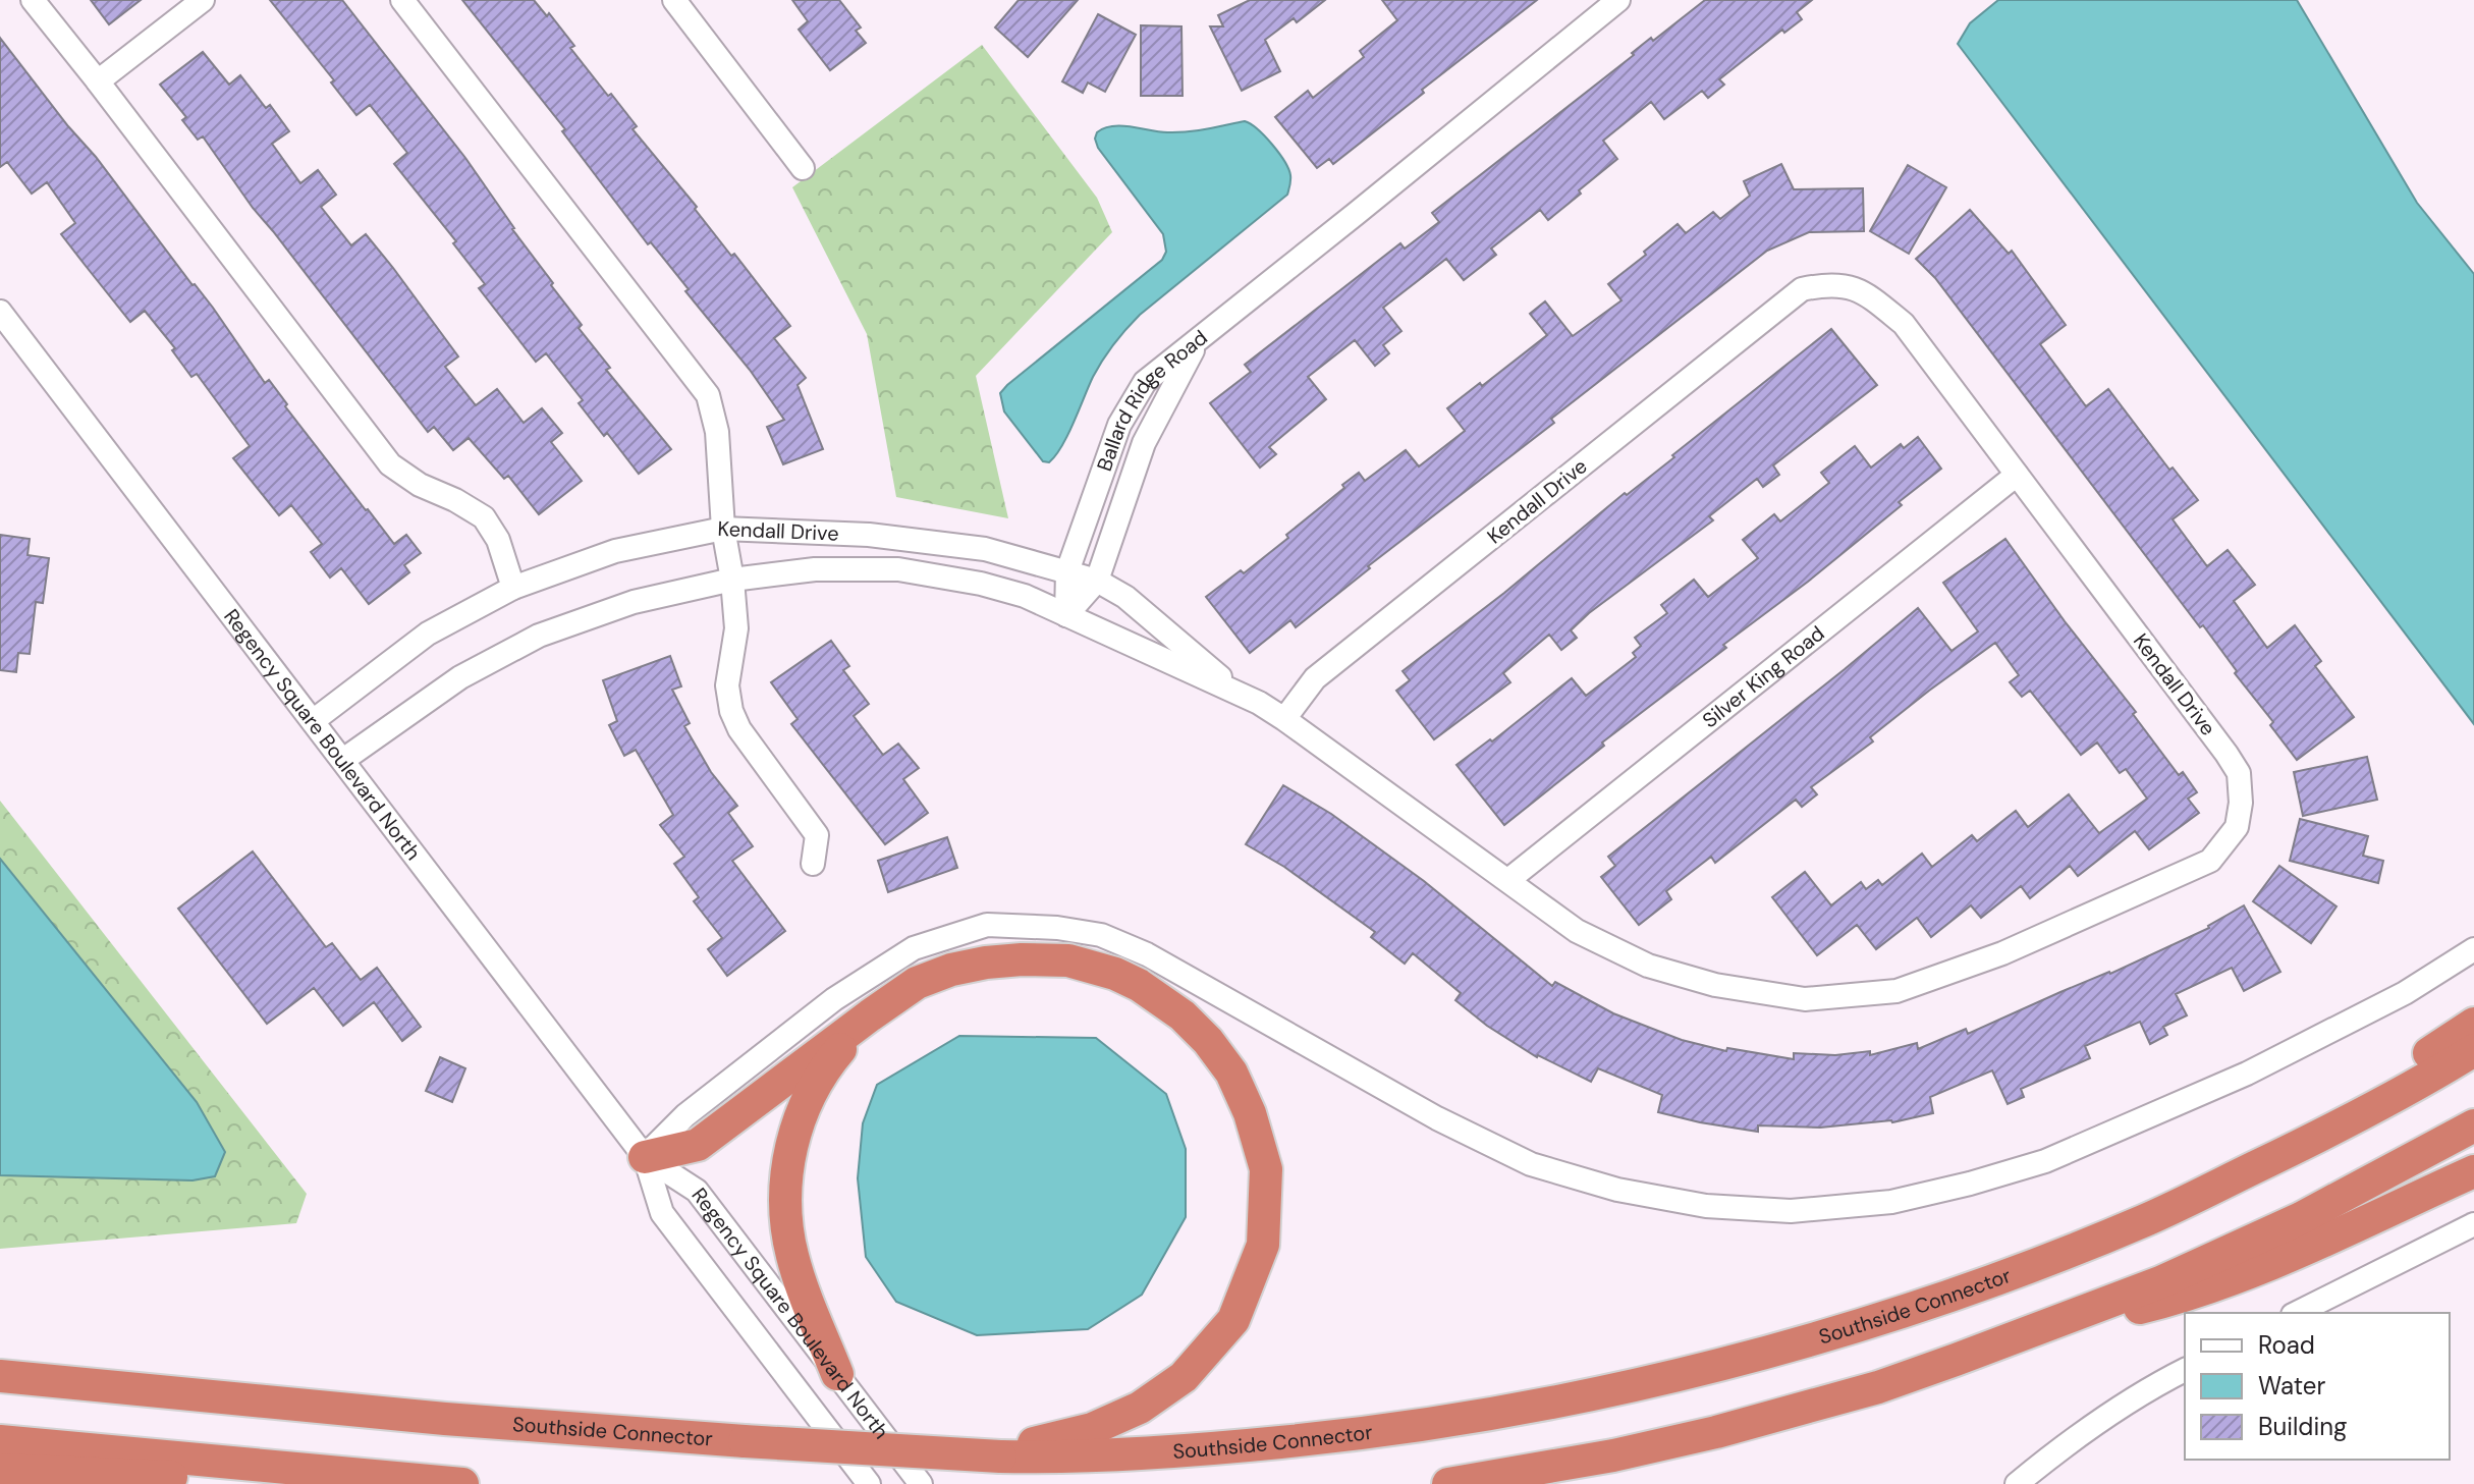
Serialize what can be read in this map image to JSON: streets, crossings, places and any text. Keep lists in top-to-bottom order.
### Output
{
  "streets": {
    "highway": ["Southside Connector"],
    "street": [
      "Ballard Ridge Road",
      "Kendall Drive",
      "Silver King Road",
      "Regency Square Boulevard North"
    ]
  },
  "crossings": [
    ["Ballard Ridge Road", "Kendall Drive"],
    ["Kendall Drive", "Silver King Road"],
    ["Kendall Drive", "Regency Square Boulevard North"]
  ],
  "legend": ["Road", "Water", "Building"]
}
